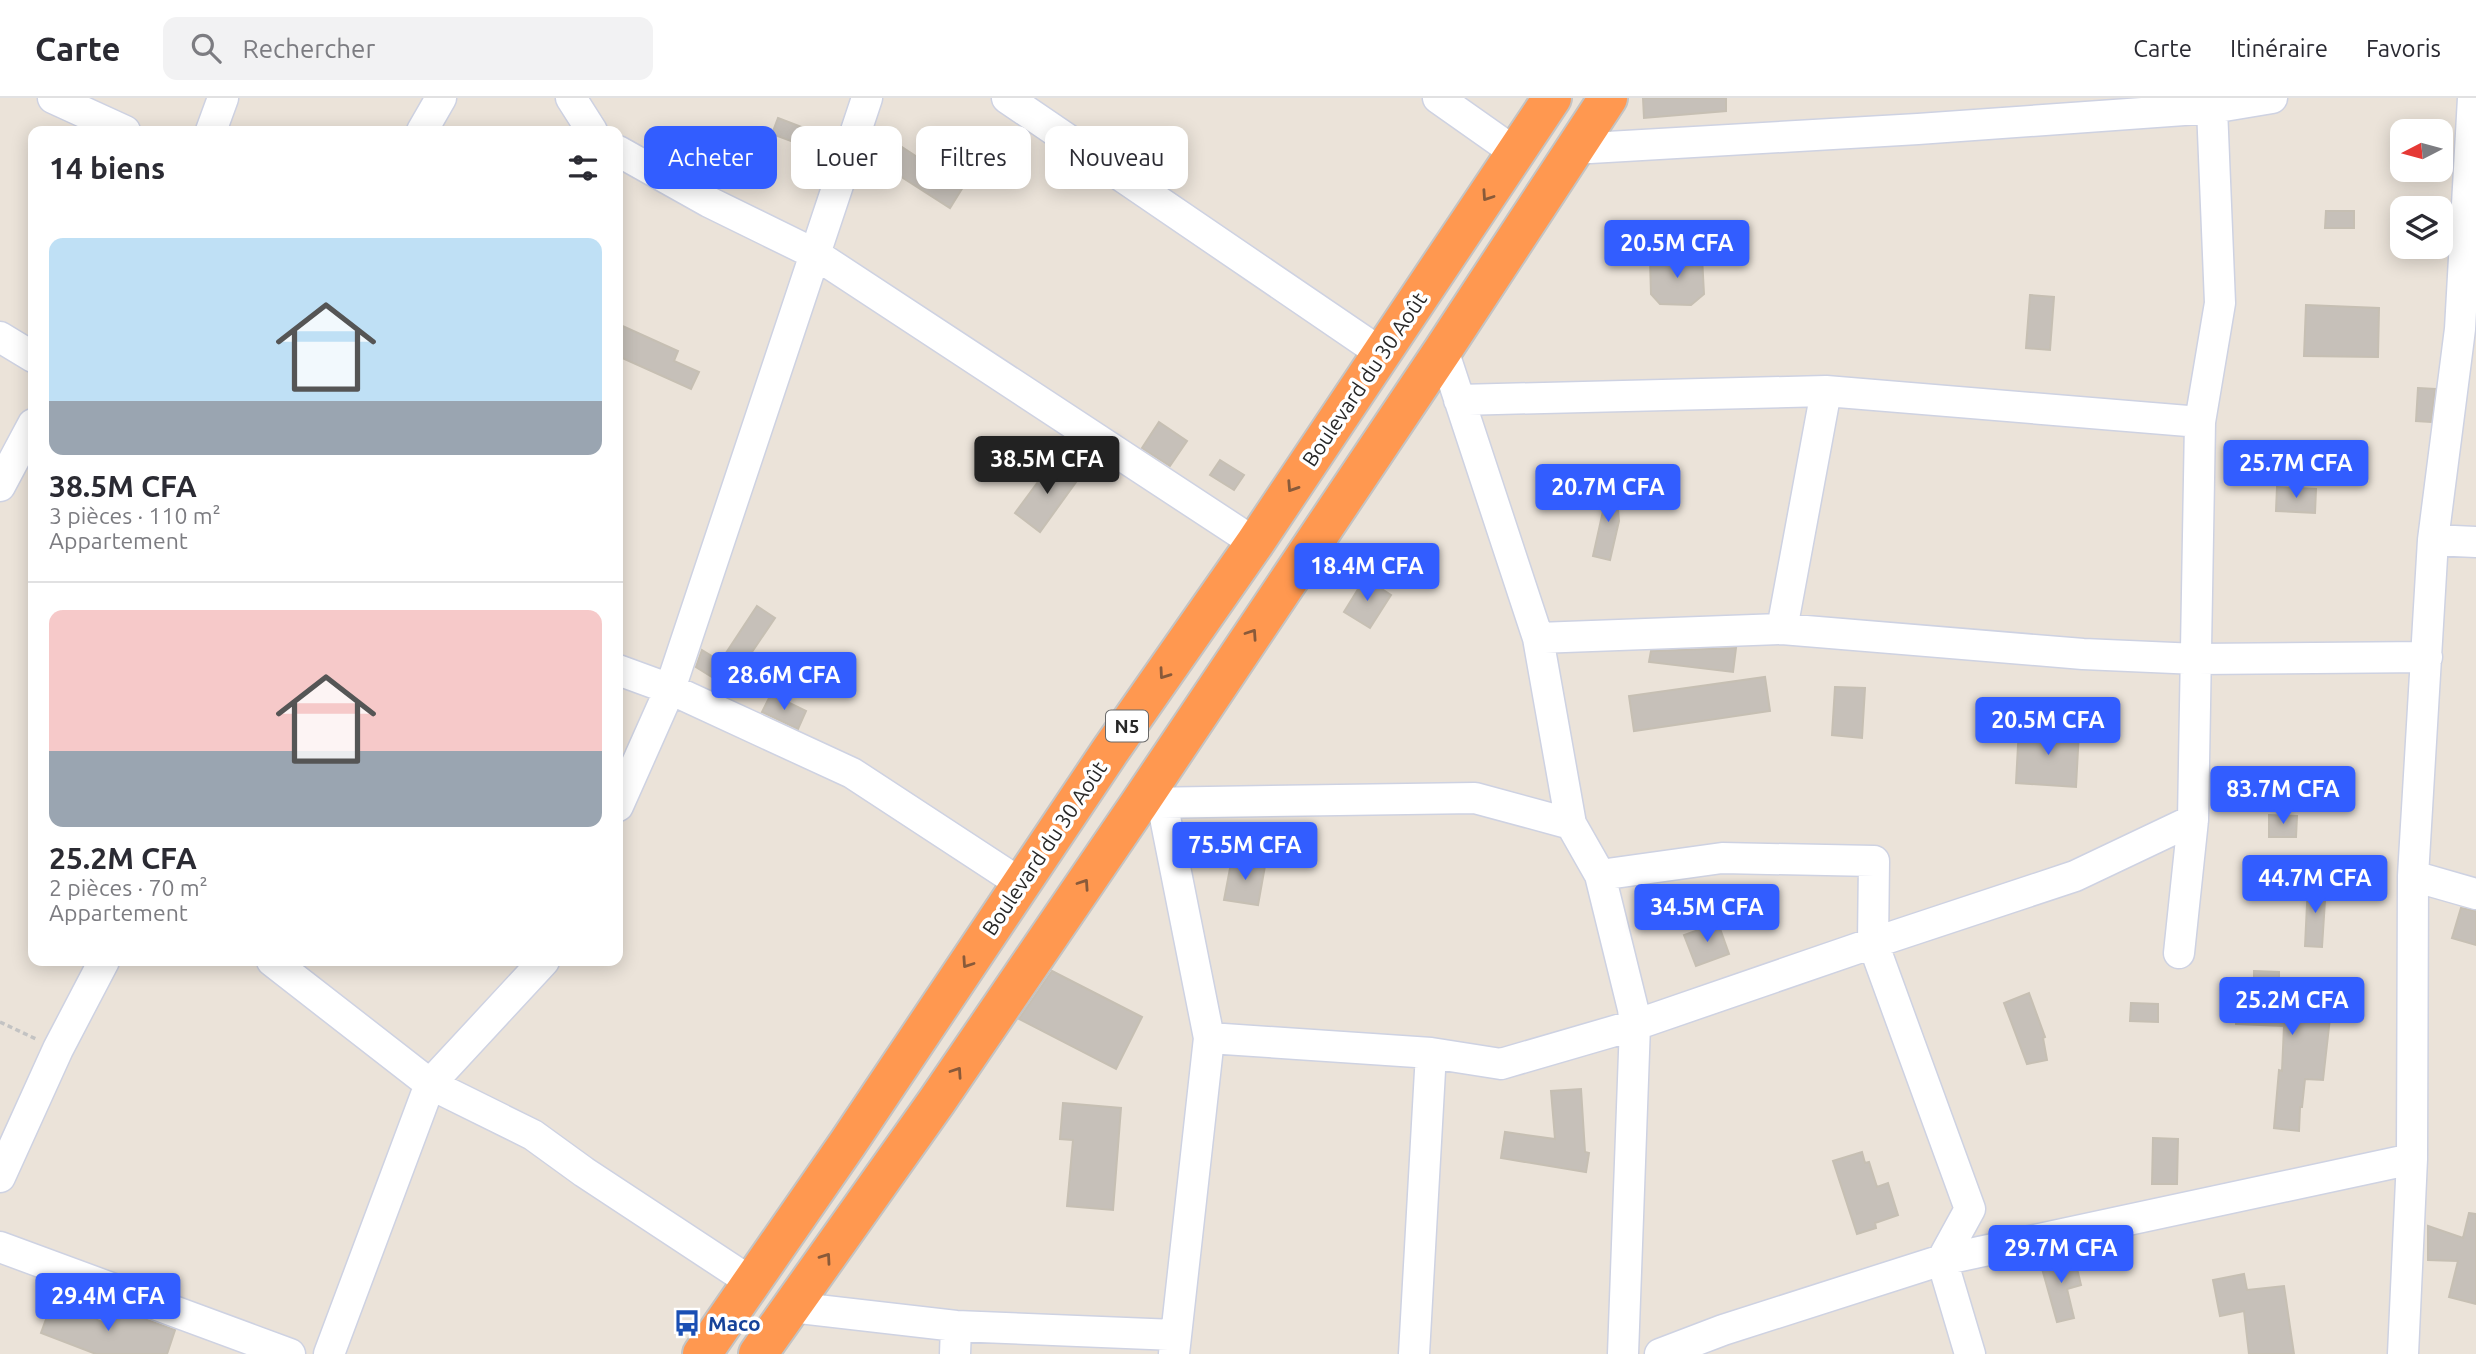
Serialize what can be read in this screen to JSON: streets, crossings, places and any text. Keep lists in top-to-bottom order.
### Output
{
  "streets": {
    "highway": ["Boulevard du 30 Août", "N5"]
  },
  "places": {
    "bus stop": ["Maco"]
  },
  "north": "left",
  "page": {
    "header": "Carte",
    "search": "Rechercher",
    "nav": ["Carte", "Itinéraire", "Favoris"],
    "chip": [
      "Acheter",
      "Louer",
      "Filtres",
      "Nouveau"
    ],
    "heading": "14 biens",
    "list": [
      {
        "name": "38.5M CFA",
        "note": "3 pièces · 110 m² · Appartement"
      },
      {
        "name": "25.2M CFA",
        "note": "2 pièces · 70 m² · Appartement"
      }
    ],
    "price": [
      "20.5M CFA",
      "38.5M CFA",
      "25.7M CFA",
      "20.7M CFA",
      "18.4M CFA",
      "28.6M CFA",
      "20.5M CFA",
      "83.7M CFA",
      "75.5M CFA",
      "44.7M CFA",
      "34.5M CFA",
      "25.2M CFA",
      "29.7M CFA",
      "29.4M CFA"
    ]
  }
}
